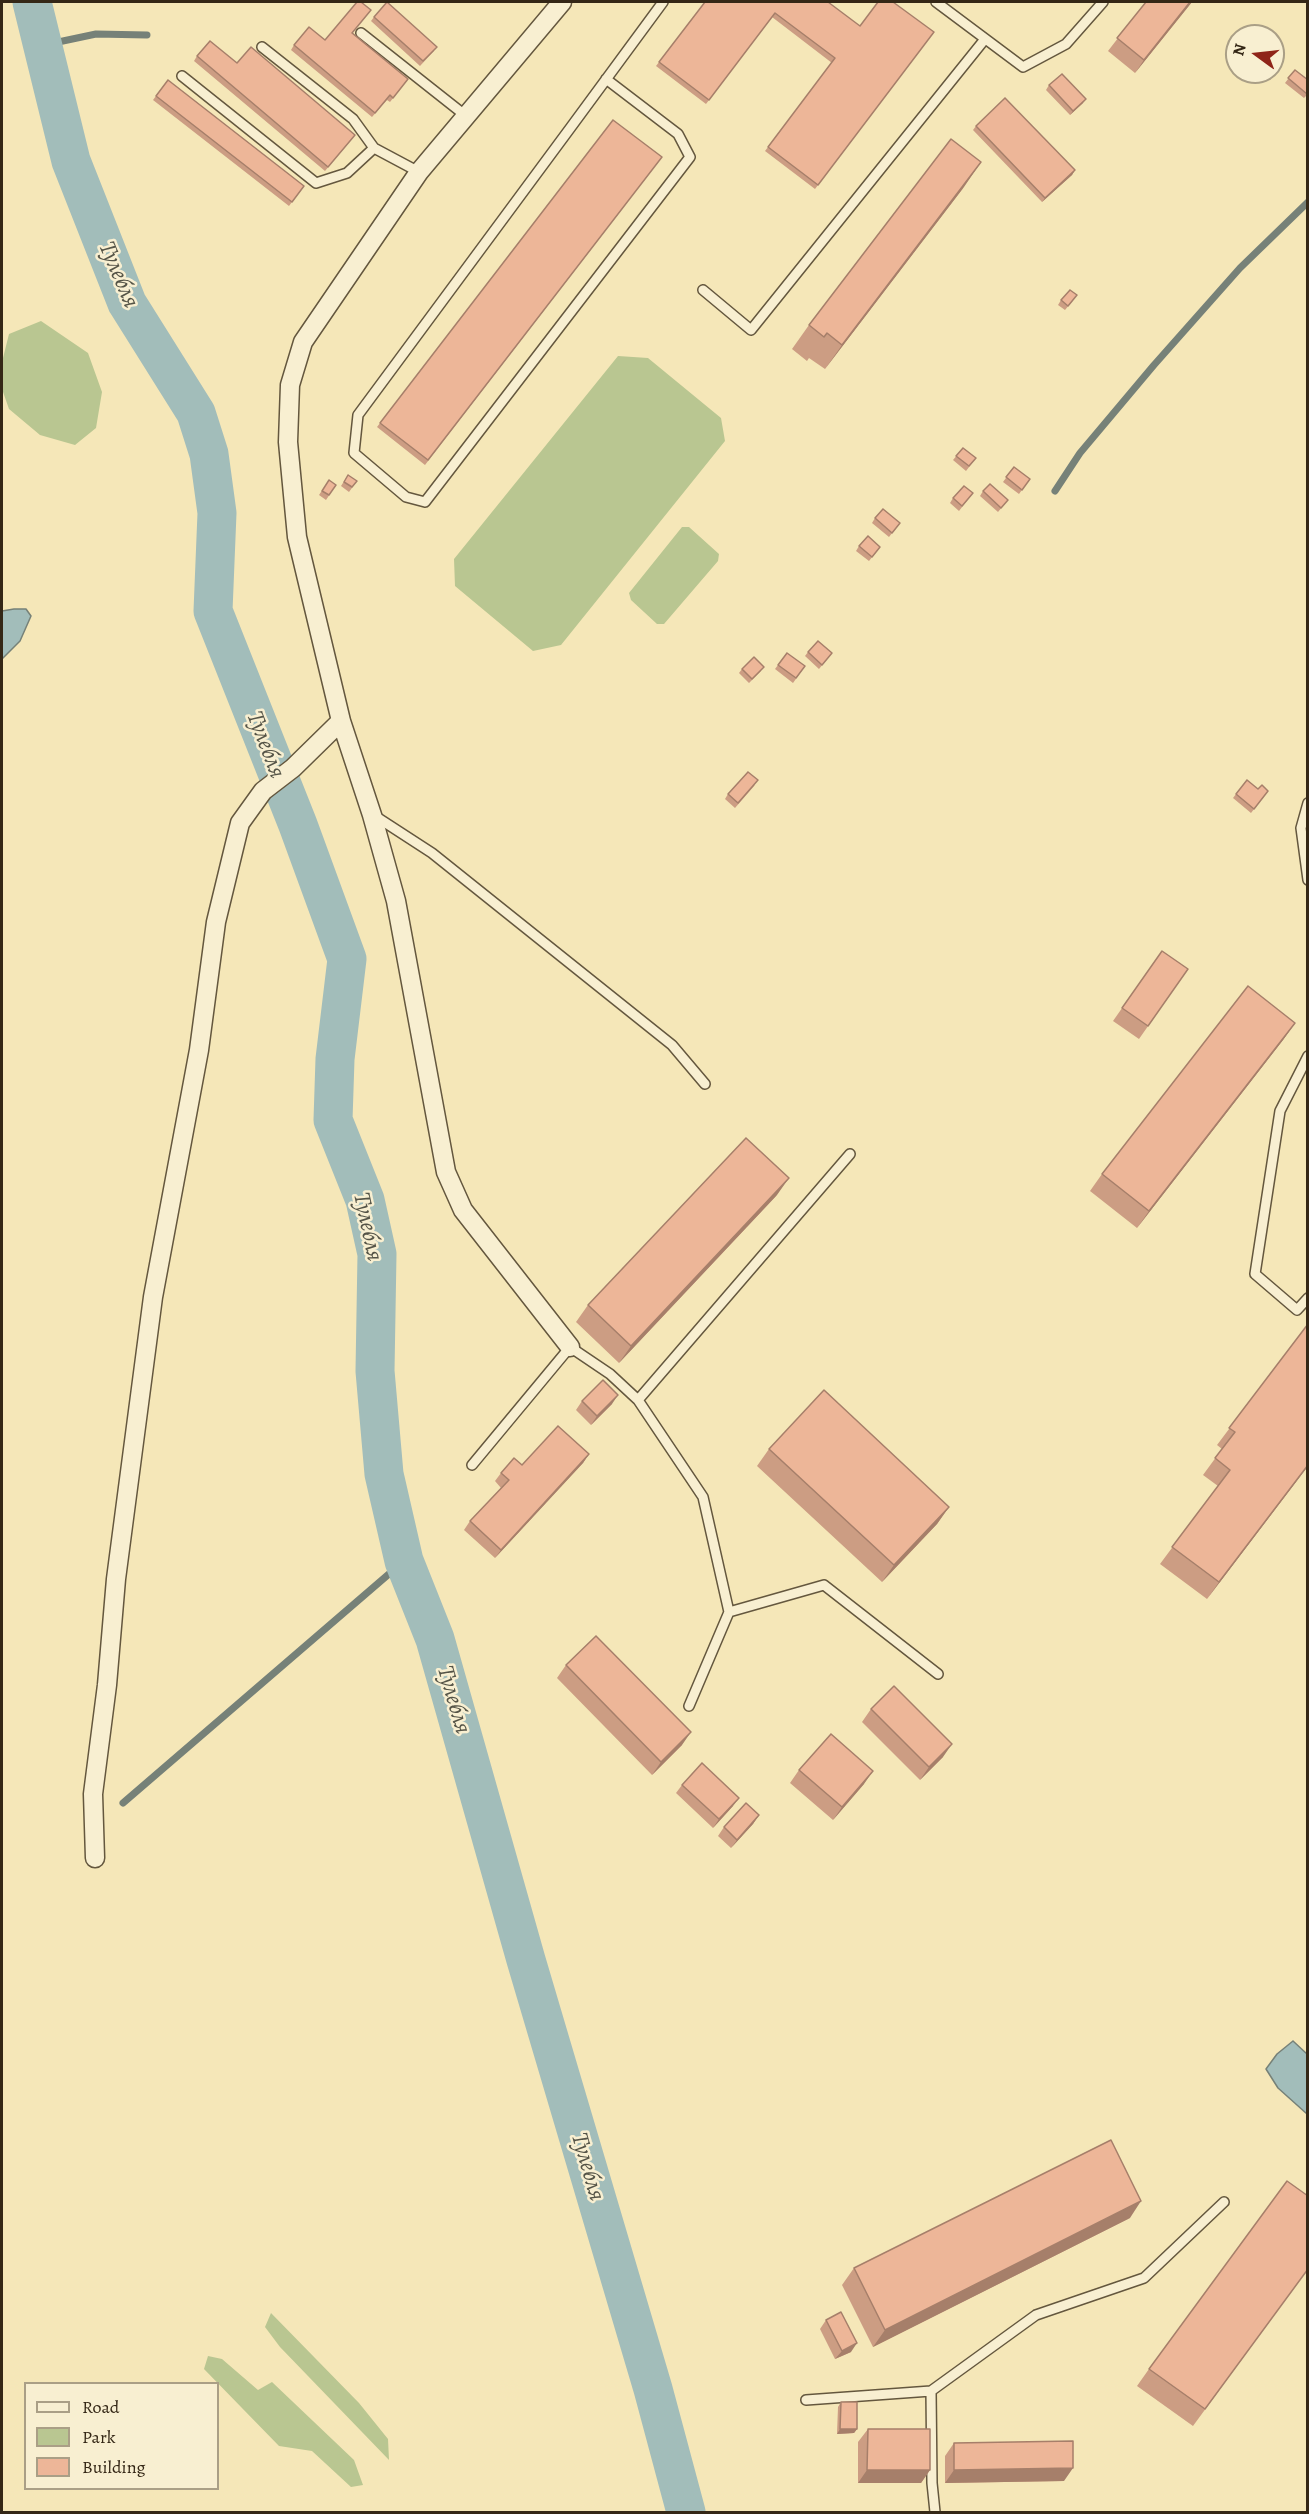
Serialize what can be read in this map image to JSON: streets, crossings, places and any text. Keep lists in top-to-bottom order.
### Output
{
  "water": ["Тулебля"],
  "legend": ["Road", "Park", "Building"],
  "north": "left"
}
